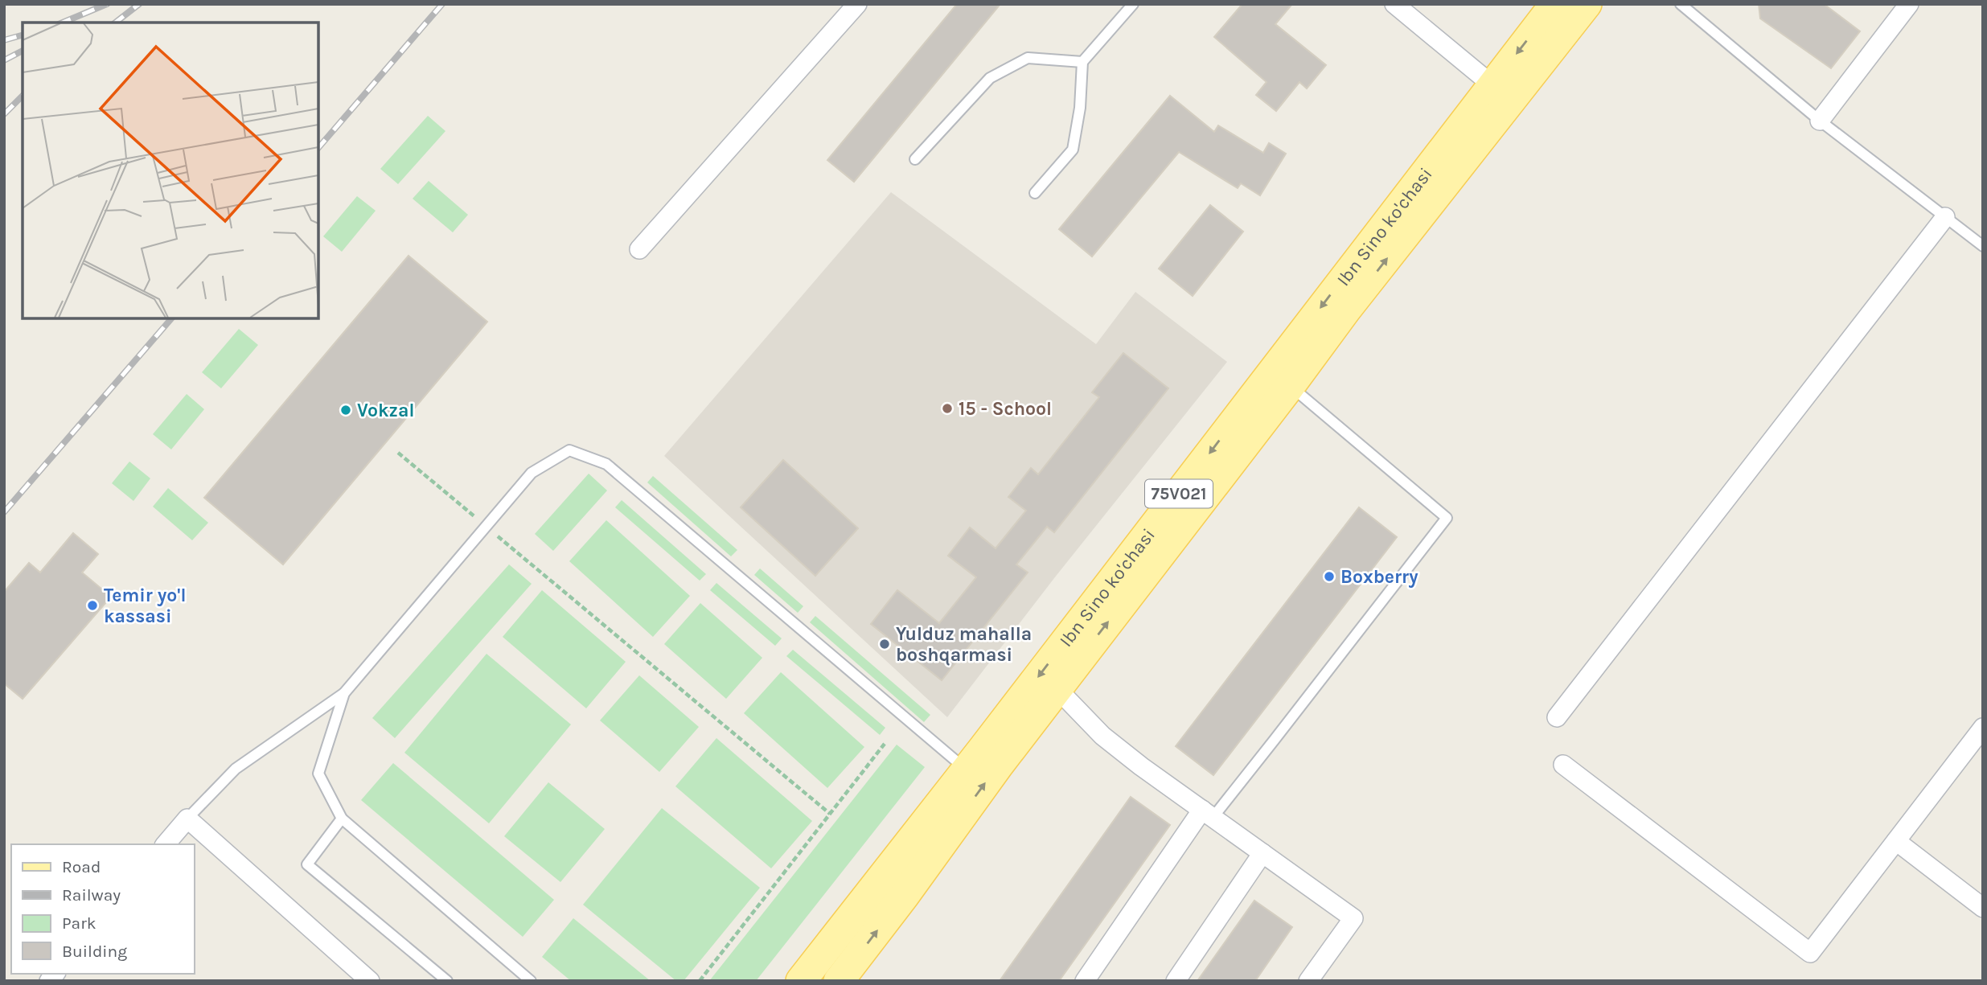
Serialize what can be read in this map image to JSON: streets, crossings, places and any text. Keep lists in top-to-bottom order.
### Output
{
  "streets": {
    "main road": ["Ibn Sino ko'chasi", "75V021"]
  },
  "places": [
    "15 - School",
    "Vokzal",
    "Boxberry",
    "Temir yo'l kassasi",
    "Yulduz mahalla boshqarmasi"
  ],
  "legend": [
    "Road",
    "Railway",
    "Park",
    "Building"
  ]
}
